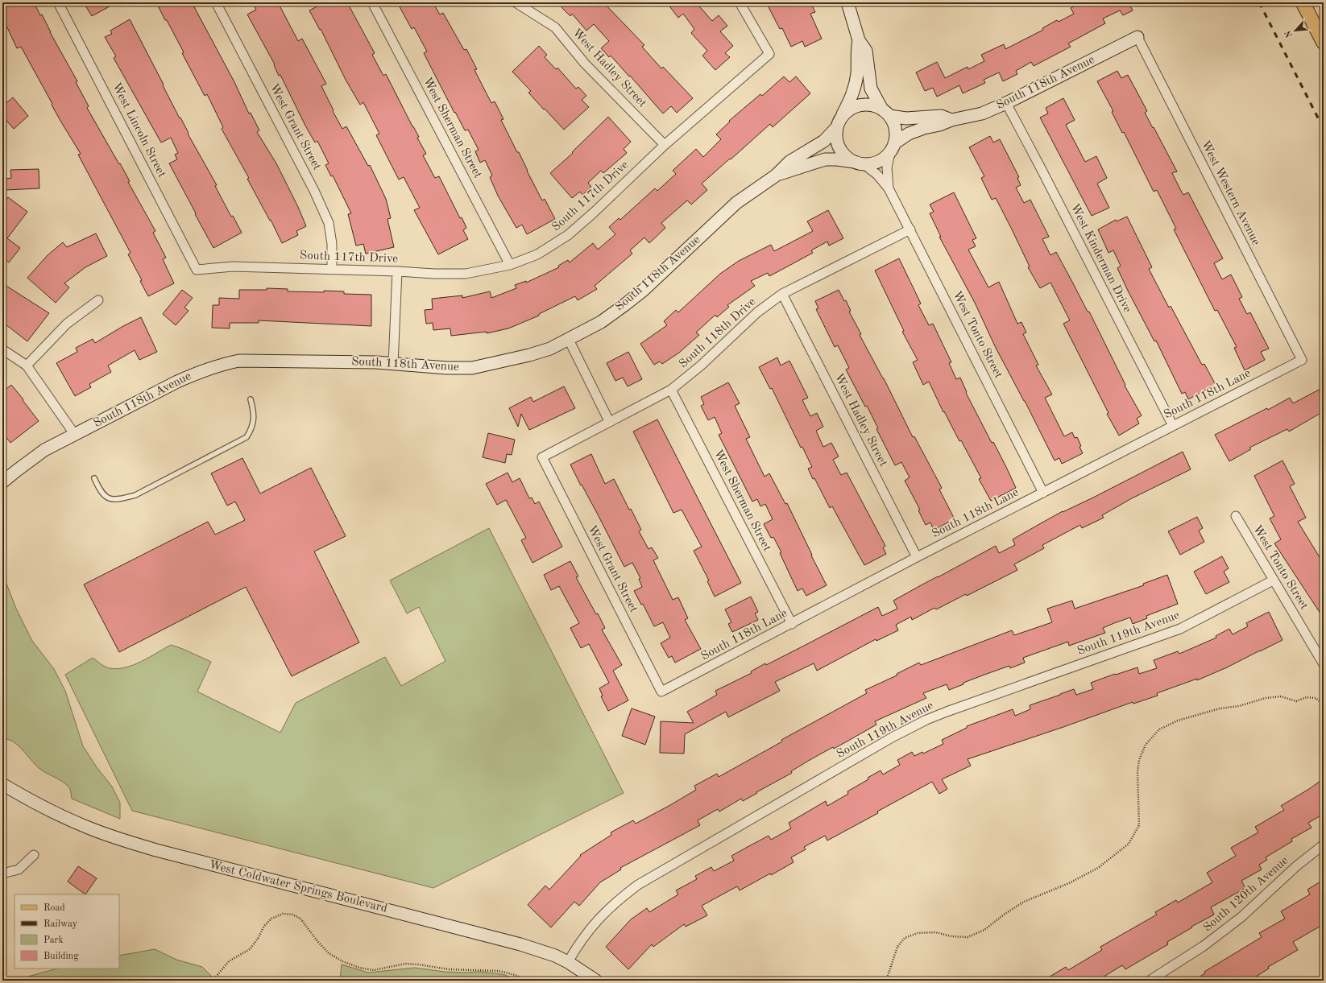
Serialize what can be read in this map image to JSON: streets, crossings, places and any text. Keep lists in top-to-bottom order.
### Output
{
  "streets": {
    "street": [
      "West Hadley Street",
      "South 118th Avenue",
      "West Grant Street",
      "West Sherman Street",
      "West Lincoln Street",
      "West Western Avenue",
      "South 117th Drive",
      "West Kinderman Drive",
      "South 118th Drive",
      "West Tonto Street",
      "South 118th Lane",
      "South 119th Avenue",
      "West Coldwater Springs Boulevard",
      "South 120th Avenue"
    ]
  },
  "crossings": [
    ["West Hadley Street", "South 117th Drive"],
    ["West Hadley Street", "South 118th Drive"],
    ["West Hadley Street", "South 118th Lane"],
    ["South 118th Avenue", "West Western Avenue"],
    ["South 118th Avenue", "West Kinderman Drive"],
    ["South 118th Avenue", "West Tonto Street"],
    ["West Grant Street", "South 117th Drive"],
    ["West Grant Street", "South 118th Drive"],
    ["West Grant Street", "South 118th Lane"],
    ["West Sherman Street", "South 117th Drive"],
    ["West Sherman Street", "South 118th Drive"],
    ["West Sherman Street", "South 118th Lane"],
    ["West Lincoln Street", "South 117th Drive"],
    ["West Western Avenue", "South 118th Lane"],
    ["West Kinderman Drive", "South 118th Lane"],
    ["South 118th Drive", "West Tonto Street"],
    ["West Tonto Street", "South 118th Lane"],
    ["West Tonto Street", "South 119th Avenue"],
    ["South 119th Avenue", "West Coldwater Springs Boulevard"]
  ],
  "legend": [
    "Road",
    "Railway",
    "Park",
    "Building"
  ],
  "north": "bottom left"
}
